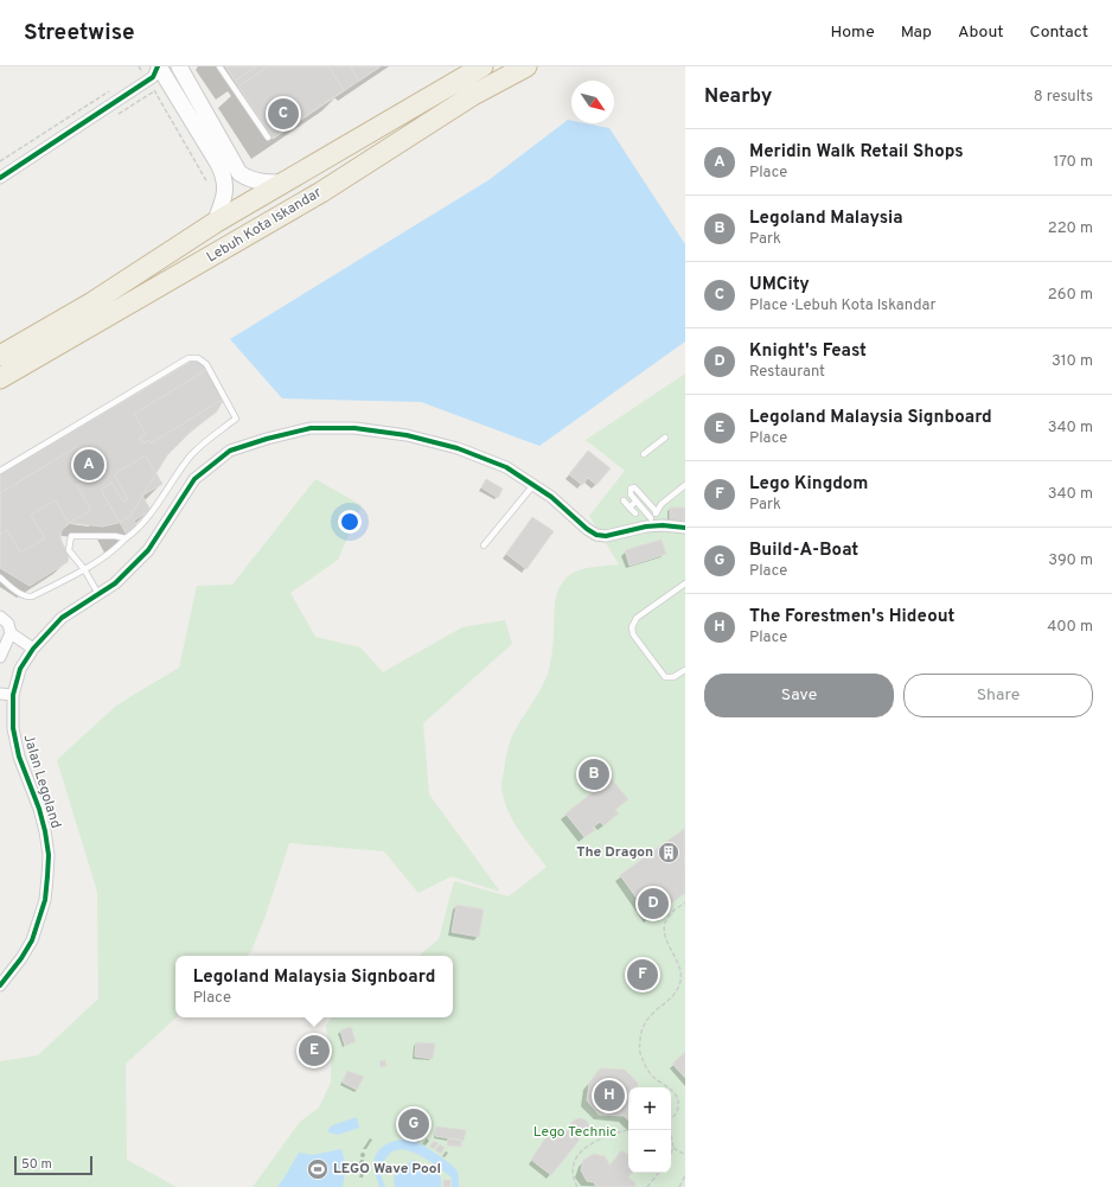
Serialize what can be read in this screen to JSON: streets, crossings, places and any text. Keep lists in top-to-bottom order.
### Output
{
  "streets": {
    "highway": ["Lebuh Kota Iskandar"],
    "street": ["Jalan Legoland"]
  },
  "parks": ["Lego Technic"],
  "places": {
    "building": ["The Dragon"],
    "sports": ["LEGO Wave Pool"]
  },
  "scale_bar": "50 m",
  "north": "bottom right",
  "page": {
    "header": "Streetwise",
    "nav": [
      "Home",
      "Map",
      "About",
      "Contact"
    ],
    "heading": ["Nearby", "8 results"],
    "pins": [
      "C",
      "A",
      "B",
      "D",
      "F",
      "E",
      "H",
      "G"
    ],
    "list": [
      {
        "mark": "A",
        "name": "Meridin Walk Retail Shops",
        "note": "Place",
        "value": "170 m"
      },
      {
        "mark": "B",
        "name": "Legoland Malaysia",
        "note": "Park",
        "value": "220 m"
      },
      {
        "mark": "C",
        "name": "UMCity",
        "note": "Place · Lebuh Kota Iskandar",
        "value": "260 m"
      },
      {
        "mark": "D",
        "name": "Knight's Feast",
        "note": "Restaurant",
        "value": "310 m"
      },
      {
        "mark": "E",
        "name": "Legoland Malaysia Signboard",
        "note": "Place",
        "value": "340 m"
      },
      {
        "mark": "F",
        "name": "Lego Kingdom",
        "note": "Park",
        "value": "340 m"
      },
      {
        "mark": "G",
        "name": "Build-A-Boat",
        "note": "Place",
        "value": "390 m"
      },
      {
        "mark": "H",
        "name": "The Forestmen's Hideout",
        "note": "Place",
        "value": "400 m"
      }
    ],
    "buttons": ["Save", "Share"],
    "popup": ["Legoland Malaysia Signboard", "Place"],
    "map_buttons": ["+", "−"],
    "scale": "50 m"
  }
}
